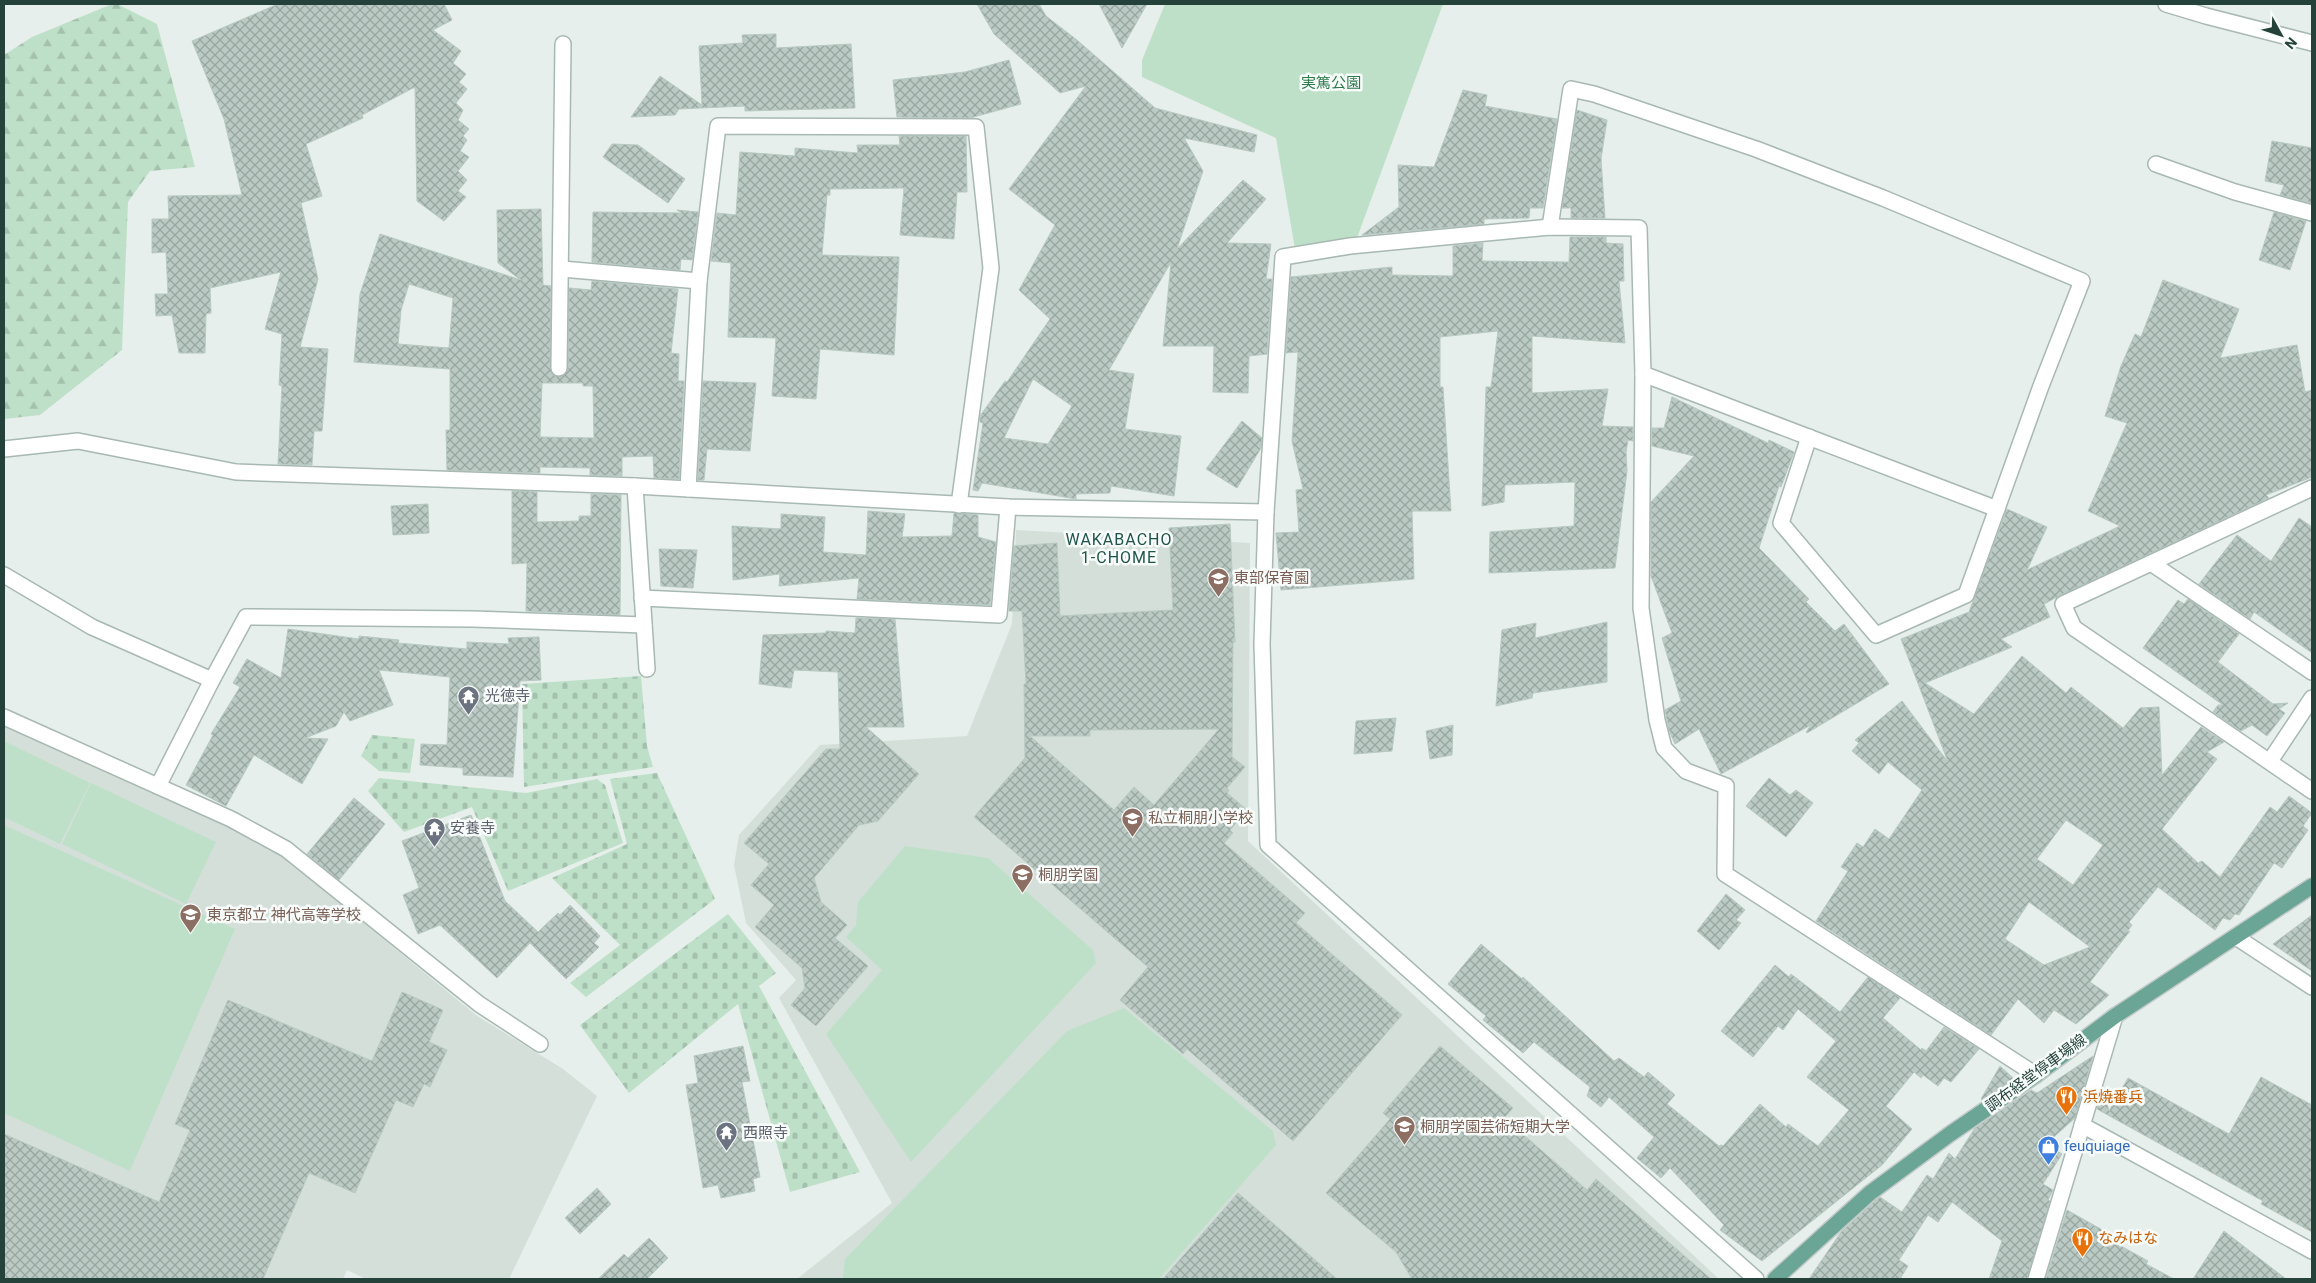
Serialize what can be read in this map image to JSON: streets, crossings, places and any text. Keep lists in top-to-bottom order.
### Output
{
  "streets": {
    "main road": ["調布経堂停車場線"]
  },
  "districts": ["WAKABACHO 1-CHOME"],
  "parks": ["実篤公園"],
  "places": {
    "school or university": [
      "東部保育園",
      "私立桐朋小学校",
      "桐朋学園",
      "東京都立 神代高等学校",
      "桐朋学園芸術短期大学"
    ],
    "temple": ["光徳寺", "安養寺", "西照寺"],
    "restaurant": ["浜焼番兵", "なみはな"],
    "shop": ["feuquiage"]
  },
  "north": "bottom right"
}
